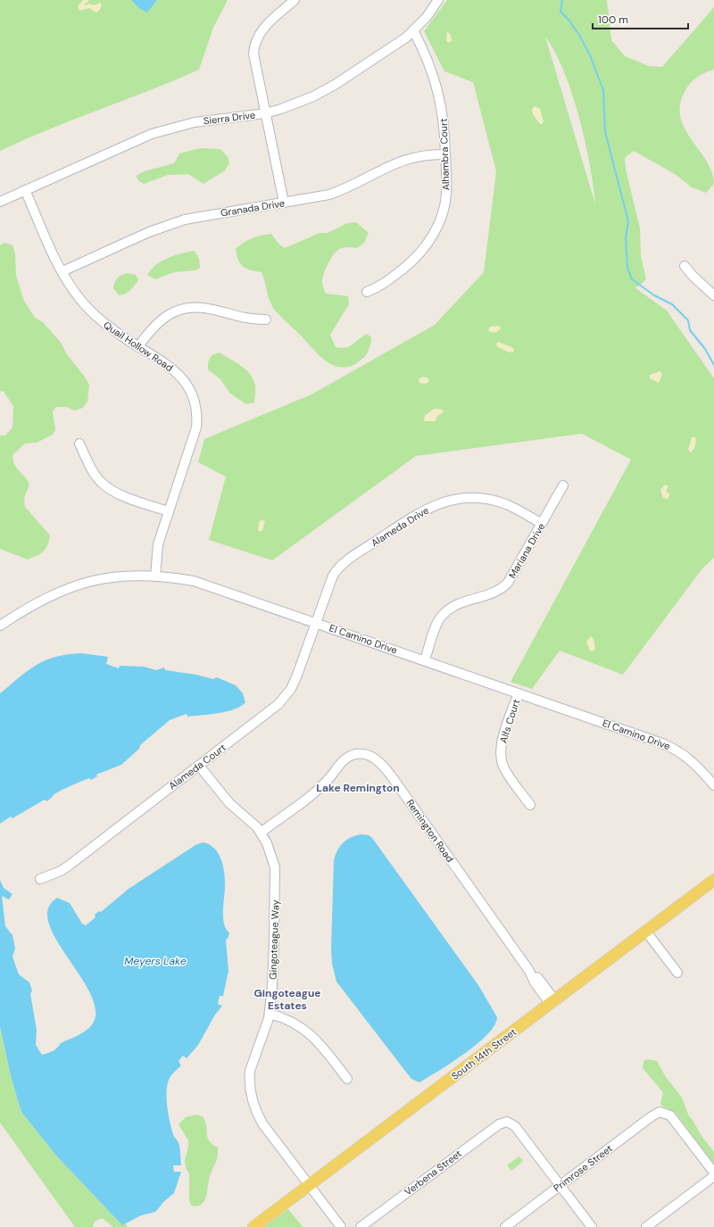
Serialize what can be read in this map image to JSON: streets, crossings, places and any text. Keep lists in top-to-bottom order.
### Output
{
  "streets": {
    "main road": ["South 14th Street"],
    "street": [
      "Sierra Drive",
      "Alhambra Court",
      "Granada Drive",
      "Quail Hollow Road",
      "Alameda Drive",
      "Mariana Drive",
      "El Camino Drive",
      "Alfs Court",
      "Alameda Court",
      "Remington Road",
      "Gingoteague Way",
      "Primrose Street",
      "Verbena Street"
    ]
  },
  "crossings": [
    ["Sierra Drive", "Alhambra Court"],
    ["Sierra Drive", "Quail Hollow Road"],
    ["Alhambra Court", "Granada Drive"],
    ["Granada Drive", "Quail Hollow Road"],
    ["Quail Hollow Road", "El Camino Drive"],
    ["Alameda Drive", "Mariana Drive"],
    ["Alameda Drive", "El Camino Drive"],
    ["Alameda Drive", "Alameda Court"],
    ["Mariana Drive", "El Camino Drive"],
    ["El Camino Drive", "Alfs Court"],
    ["El Camino Drive", "Alameda Court"],
    ["Alameda Court", "Gingoteague Way"],
    ["Remington Road", "Gingoteague Way"],
    ["Remington Road", "South 14th Street"],
    ["Gingoteague Way", "South 14th Street"],
    ["Primrose Street", "Verbena Street"]
  ],
  "districts": ["Lake Remington", "Gingoteague Estates"],
  "water": ["Meyers Lake"],
  "scale_bar": "100 m"
}
